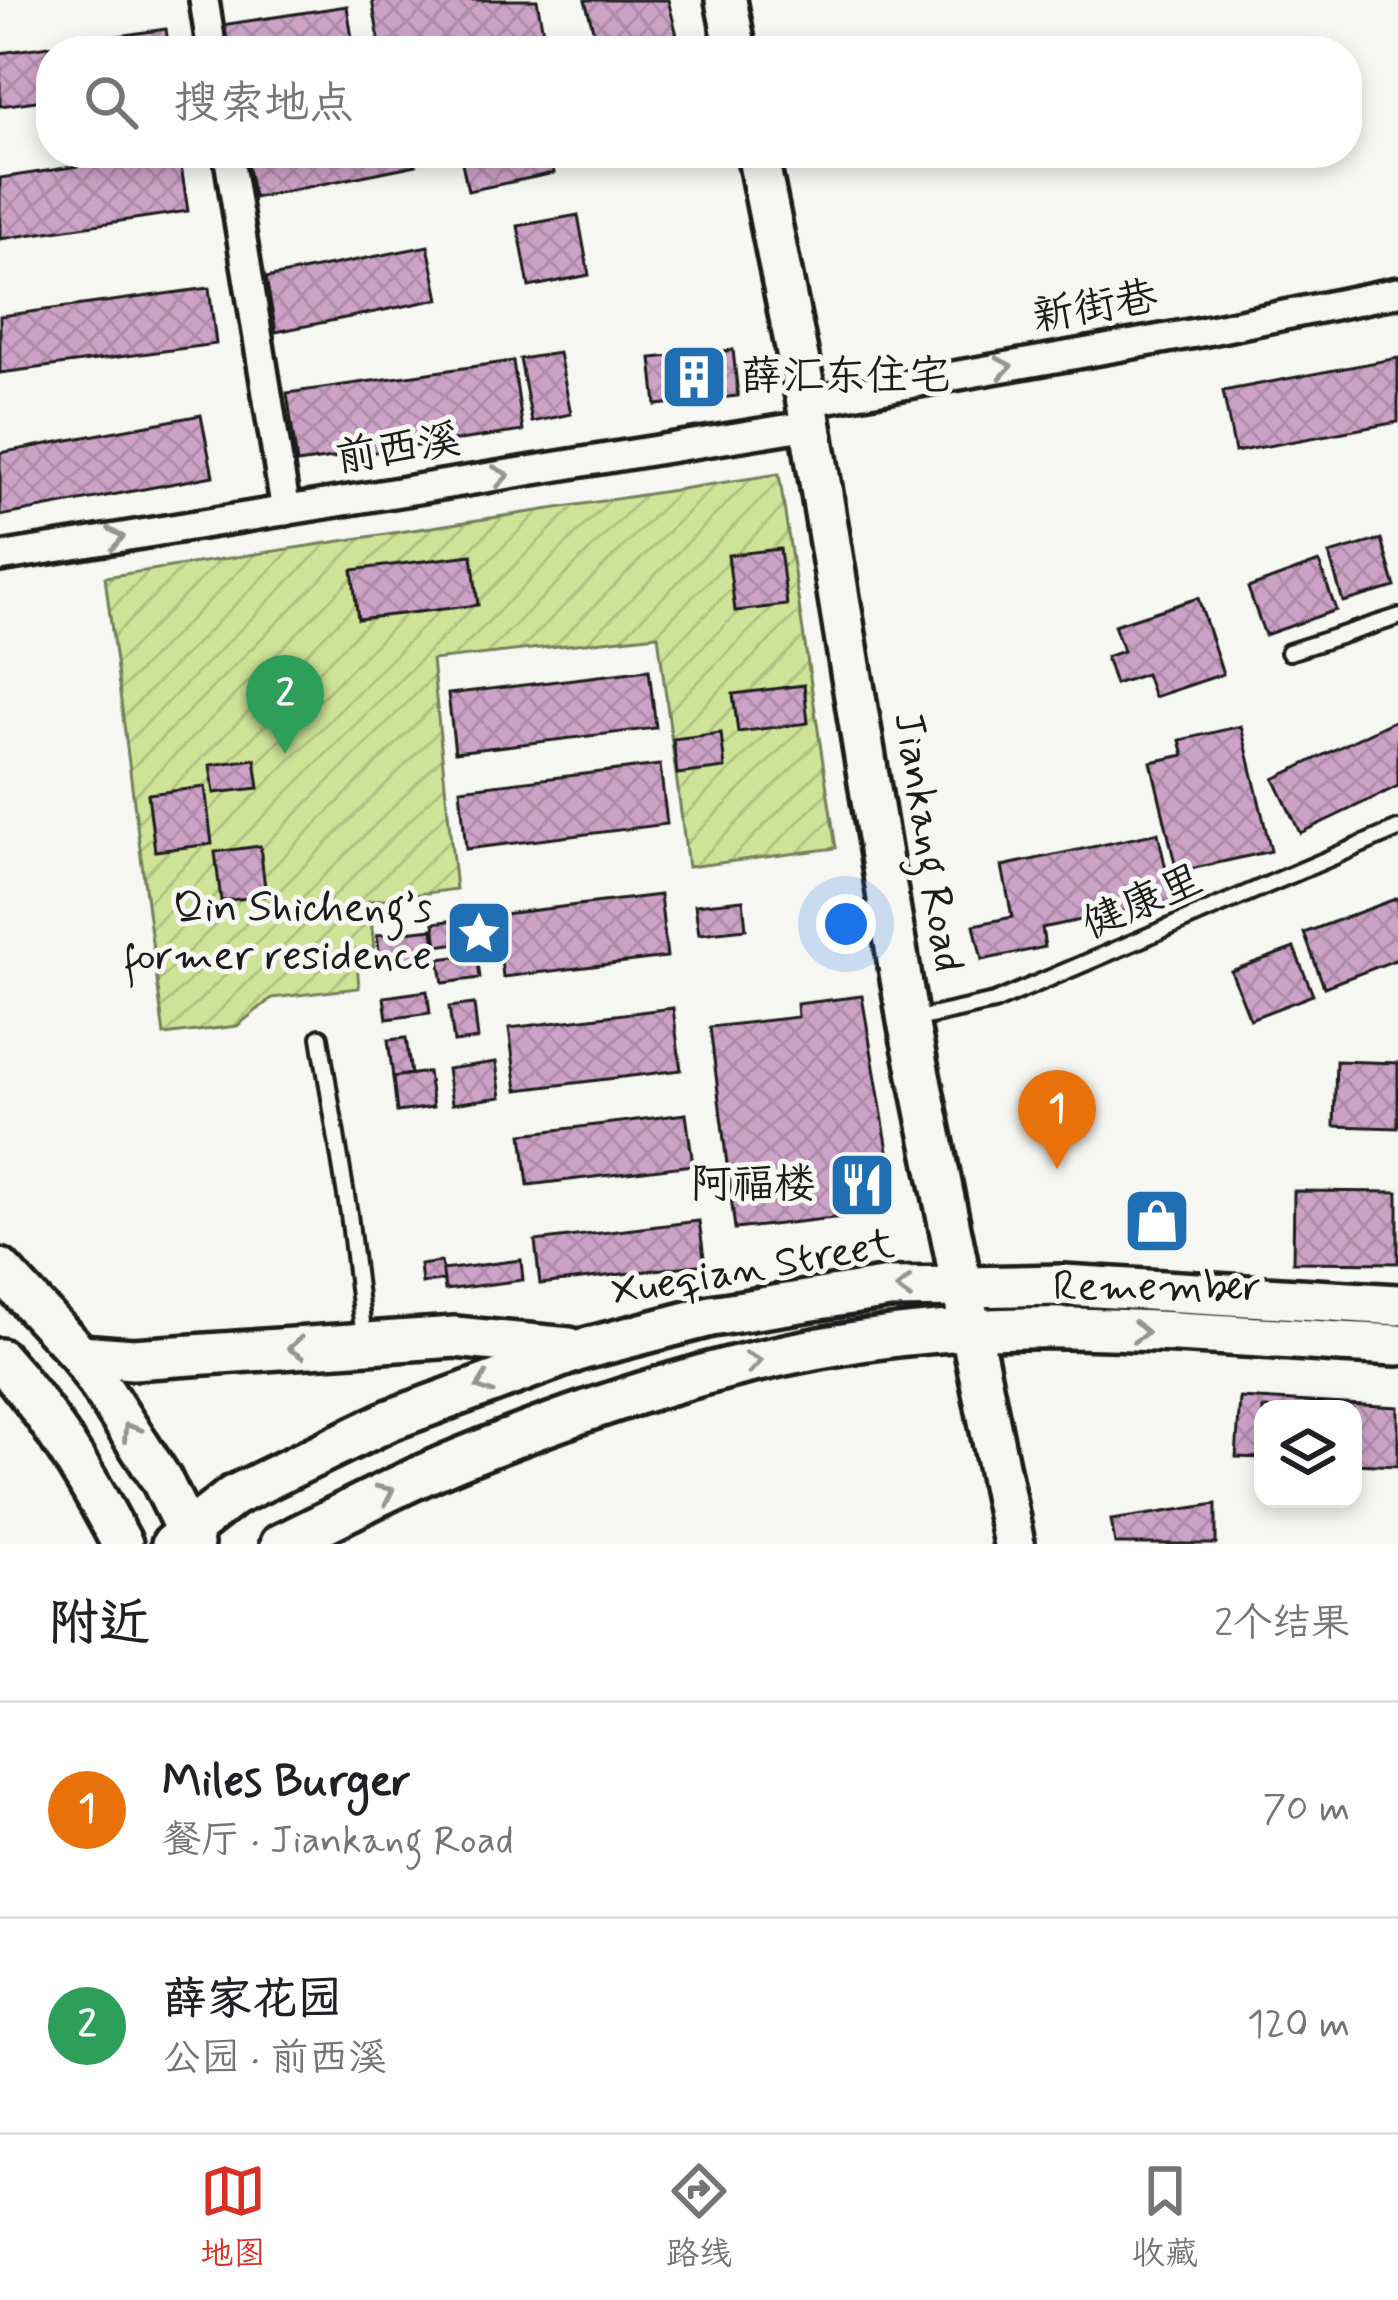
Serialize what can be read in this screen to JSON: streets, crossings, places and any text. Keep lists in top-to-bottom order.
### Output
{
  "streets": {
    "main road": ["Jiankang Road", "Xueqian Street"],
    "street": ["新街巷", "前西溪"],
    "lane": ["健康里"]
  },
  "crossings": [
    ["新街巷", "前西溪"],
    ["新街巷", "Jiankang Road"],
    ["前西溪", "Jiankang Road"],
    ["Jiankang Road", "健康里"],
    ["Jiankang Road", "Xueqian Street"]
  ],
  "one_way": ["新街巷", "前西溪"],
  "places": {
    "building": ["薛汇东住宅"],
    "place": ["Qin Shicheng’s former residence"],
    "restaurant": ["阿福楼"],
    "shop": ["Remember"]
  },
  "page": {
    "search": "搜索地点",
    "pins": ["2", "1"],
    "heading": ["附近", "2个结果"],
    "list": [
      {
        "mark": "1",
        "name": "Miles Burger",
        "note": "餐厅 · Jiankang Road",
        "value": "70 m"
      },
      {
        "mark": "2",
        "name": "薛家花园",
        "note": "公园 · 前西溪",
        "value": "120 m"
      }
    ],
    "nav": ["地图", "路线", "收藏"]
  }
}
